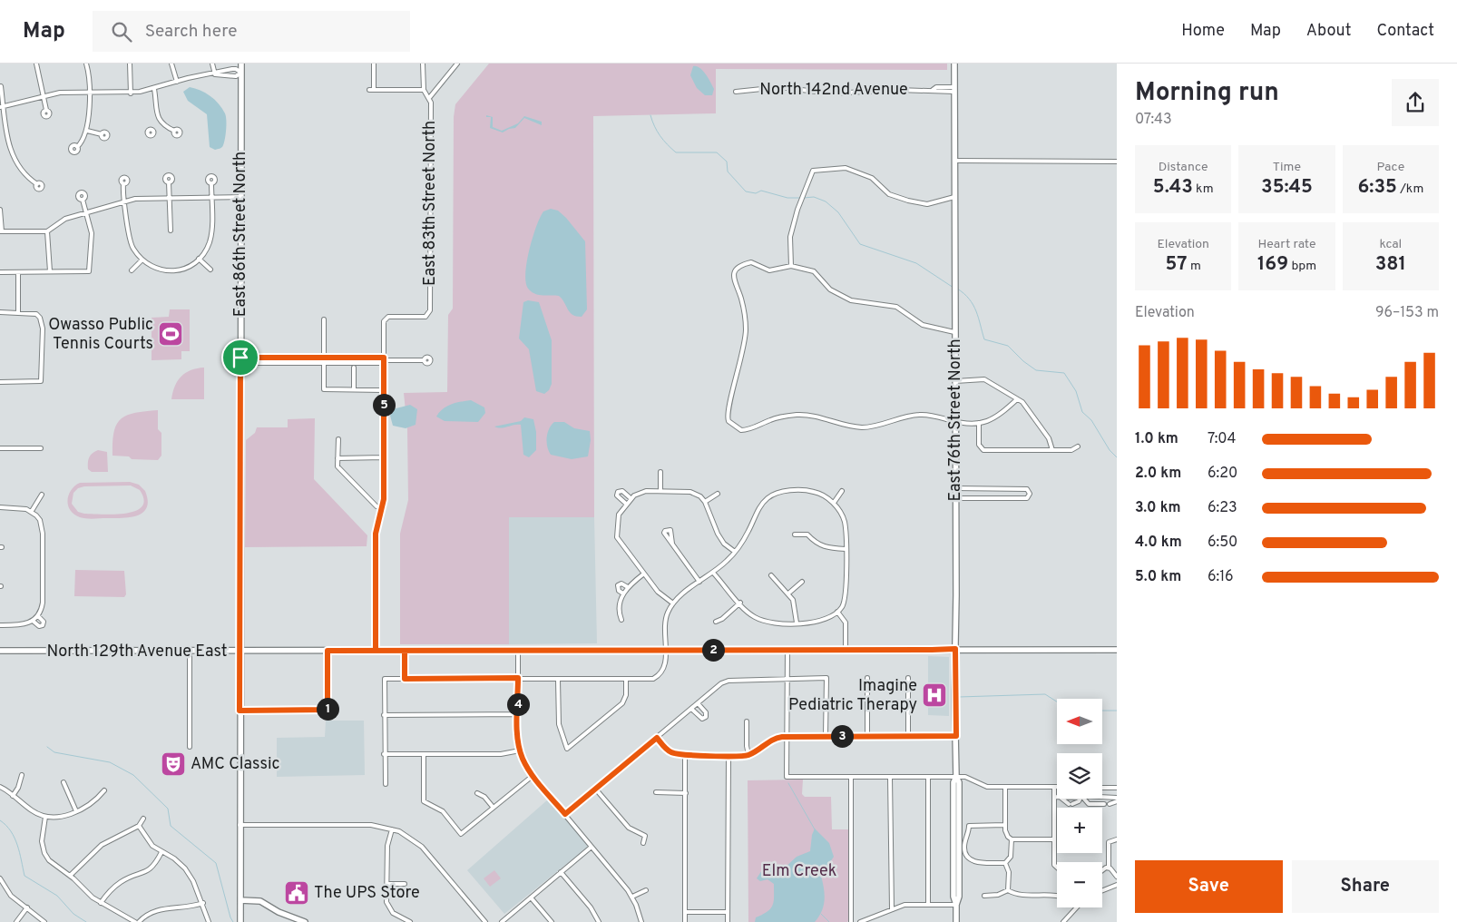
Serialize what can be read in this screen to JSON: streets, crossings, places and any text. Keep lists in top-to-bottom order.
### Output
{
  "streets": {
    "main road": ["East 86th Street North", "East 76th Street North", "North 129th Avenue East"],
    "street": ["North 142nd Avenue", "East 83th Street North"]
  },
  "crossings": [
    ["North 142nd Avenue", "East 76th Street North"],
    ["East 86th Street North", "North 129th Avenue East"],
    ["East 76th Street North", "North 129th Avenue East"]
  ],
  "parks": ["Elm Creek"],
  "places": {
    "sports": ["Owasso Public Tennis Courts"],
    "hospital": ["Imagine Pediatric Therapy"],
    "theatre": ["AMC Classic"],
    "public building": ["The UPS Store"]
  },
  "north": "left",
  "page": {
    "header": "Map",
    "search": "Search here",
    "nav": [
      "Home",
      "Map",
      "About",
      "Contact"
    ],
    "heading": ["Morning run", "07:43"],
    "stats": [
      ["Distance", "5.43 km"],
      ["Time", "35:45"],
      ["Pace", "6:35 /km"],
      ["Elevation", "57 m"],
      ["Heart rate", "169 bpm"],
      ["kcal", "381"]
    ],
    "chart": ["Elevation", "96–153 m"],
    "pins": [
      "5",
      "2",
      "4",
      "1",
      "3"
    ],
    "list": [
      {
        "name": "1.0 km",
        "note": "7:04"
      },
      {
        "name": "2.0 km",
        "note": "6:20"
      },
      {
        "name": "3.0 km",
        "note": "6:23"
      },
      {
        "name": "4.0 km",
        "note": "6:50"
      },
      {
        "name": "5.0 km",
        "note": "6:16"
      }
    ],
    "map_buttons": ["+", "−"],
    "buttons": ["Save", "Share"]
  }
}
